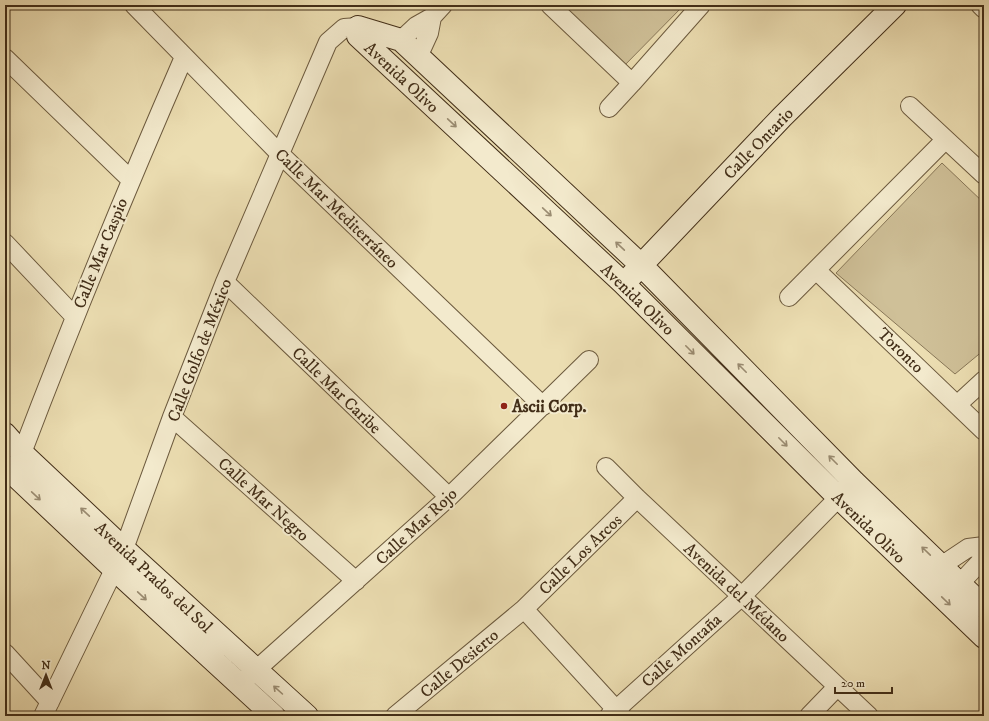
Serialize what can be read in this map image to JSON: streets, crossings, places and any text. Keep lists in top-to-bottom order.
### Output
{
  "streets": {
    "street": [
      "Avenida Olivo",
      "Calle Ontario",
      "Calle Mar Mediterráneo",
      "Calle Mar Caspio",
      "Calle Golfo de México",
      "Toronto",
      "Calle Mar Caribe",
      "Calle Mar Negro",
      "Calle Mar Rojo",
      "Calle Los Arcos",
      "Avenida Prados del Sol",
      "Avenida del Médano",
      "Calle Montaña",
      "Calle Desierto"
    ]
  },
  "crossings": [
    ["Avenida Olivo", "Calle Ontario"],
    ["Avenida Olivo", "Calle Golfo de México"],
    ["Avenida Olivo", "Calle Montaña"],
    ["Calle Mar Mediterráneo", "Calle Mar Caspio"],
    ["Calle Mar Mediterráneo", "Calle Golfo de México"],
    ["Calle Mar Mediterráneo", "Calle Mar Rojo"],
    ["Calle Mar Caspio", "Avenida Prados del Sol"],
    ["Calle Golfo de México", "Calle Mar Caribe"],
    ["Calle Golfo de México", "Calle Mar Negro"],
    ["Calle Golfo de México", "Avenida Prados del Sol"],
    ["Calle Mar Caribe", "Calle Mar Rojo"],
    ["Calle Mar Negro", "Calle Mar Rojo"],
    ["Calle Mar Rojo", "Avenida Prados del Sol"],
    ["Calle Los Arcos", "Avenida del Médano"],
    ["Calle Los Arcos", "Calle Desierto"],
    ["Avenida del Médano", "Calle Montaña"]
  ],
  "places": ["Ascii Corp."],
  "scale_bar": "20 m",
  "north": "top"
}
